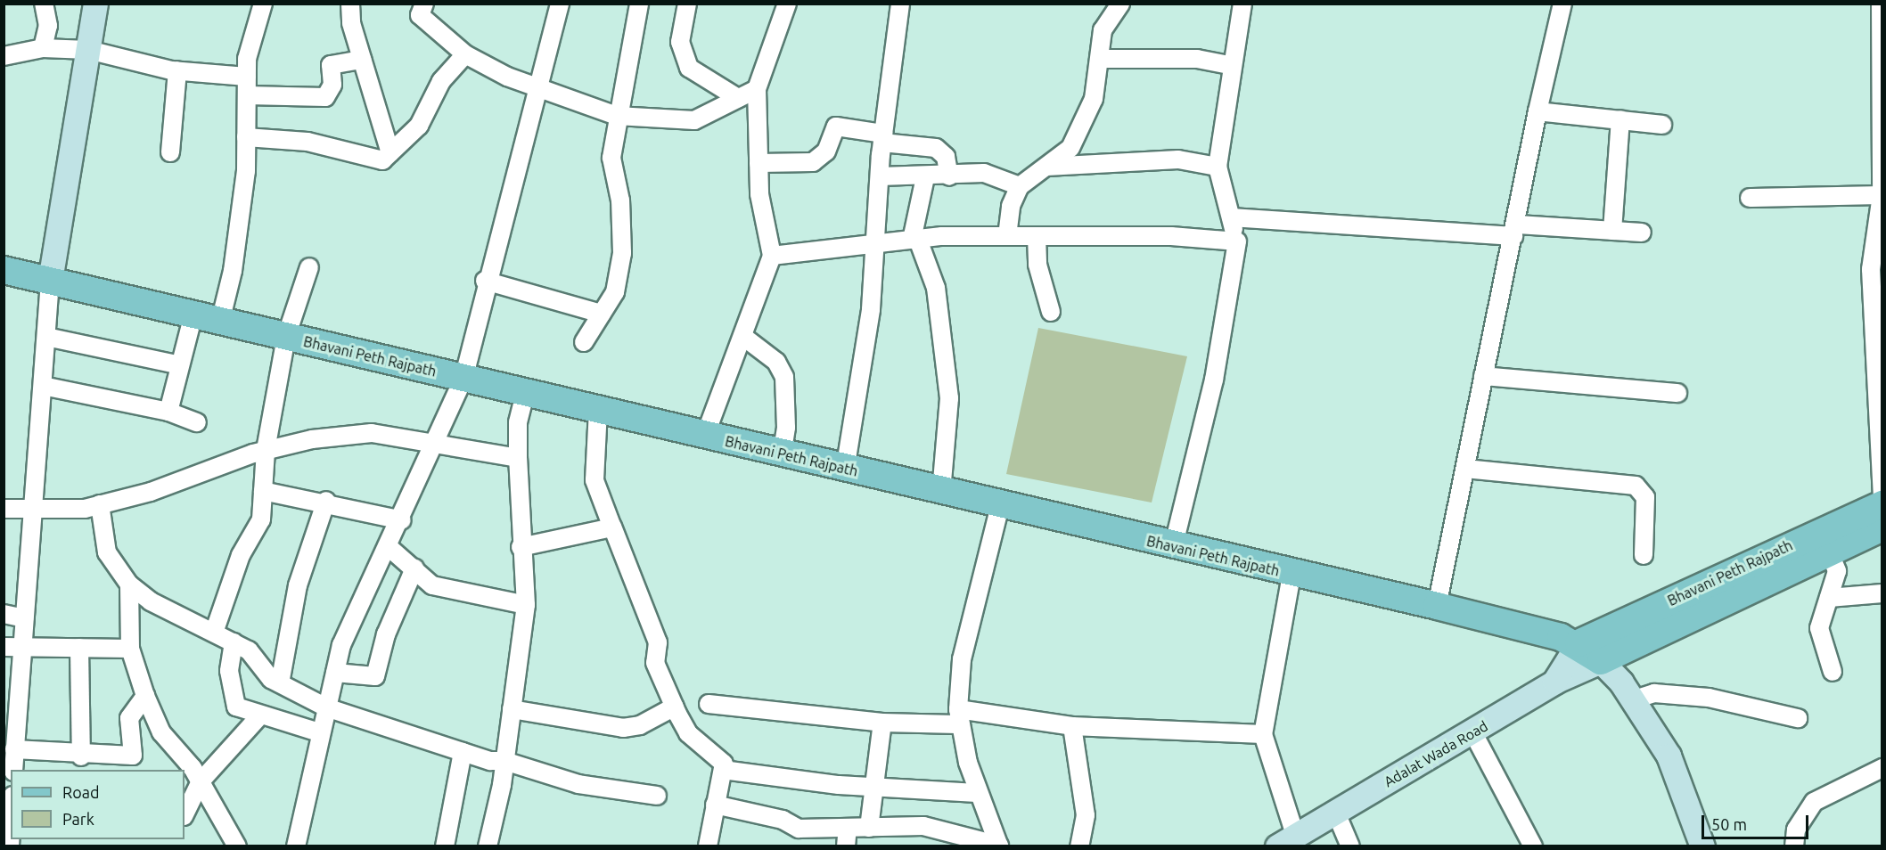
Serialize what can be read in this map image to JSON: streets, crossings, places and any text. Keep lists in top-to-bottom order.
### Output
{
  "streets": {
    "main road": ["Bhavani Peth Rajpath", "Adalat Wada Road"]
  },
  "crossings": [
    ["Bhavani Peth Rajpath", "Adalat Wada Road"]
  ],
  "legend": ["Road", "Park"],
  "scale_bar": "50 m"
}
